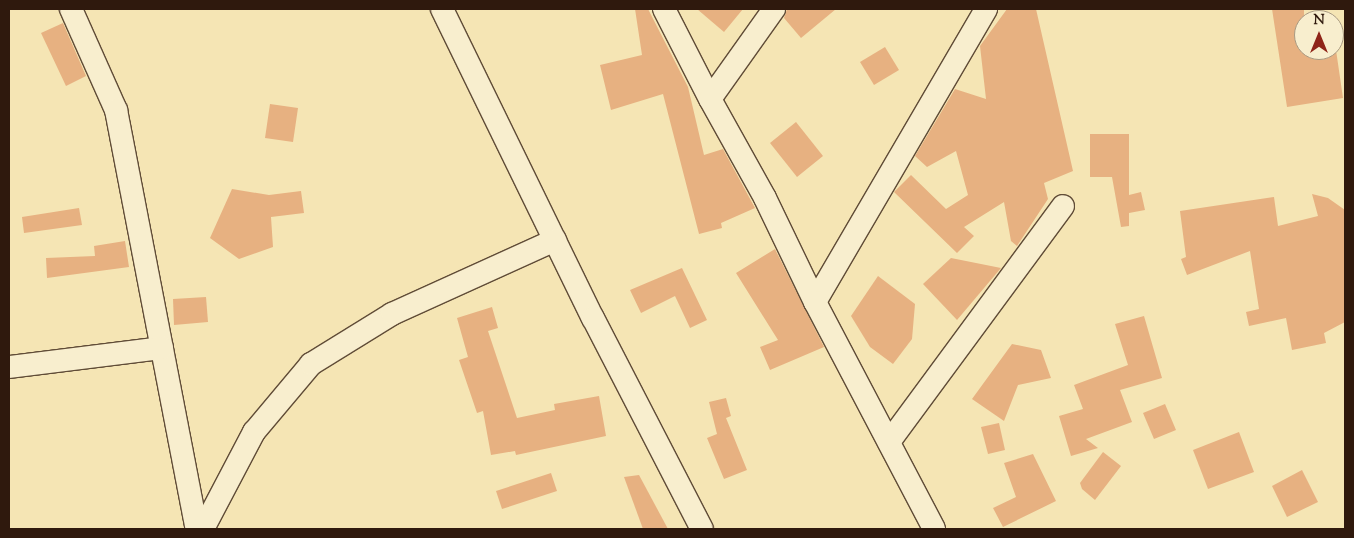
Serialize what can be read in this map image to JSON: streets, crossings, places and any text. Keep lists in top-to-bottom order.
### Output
{
  "north": "top"
}
